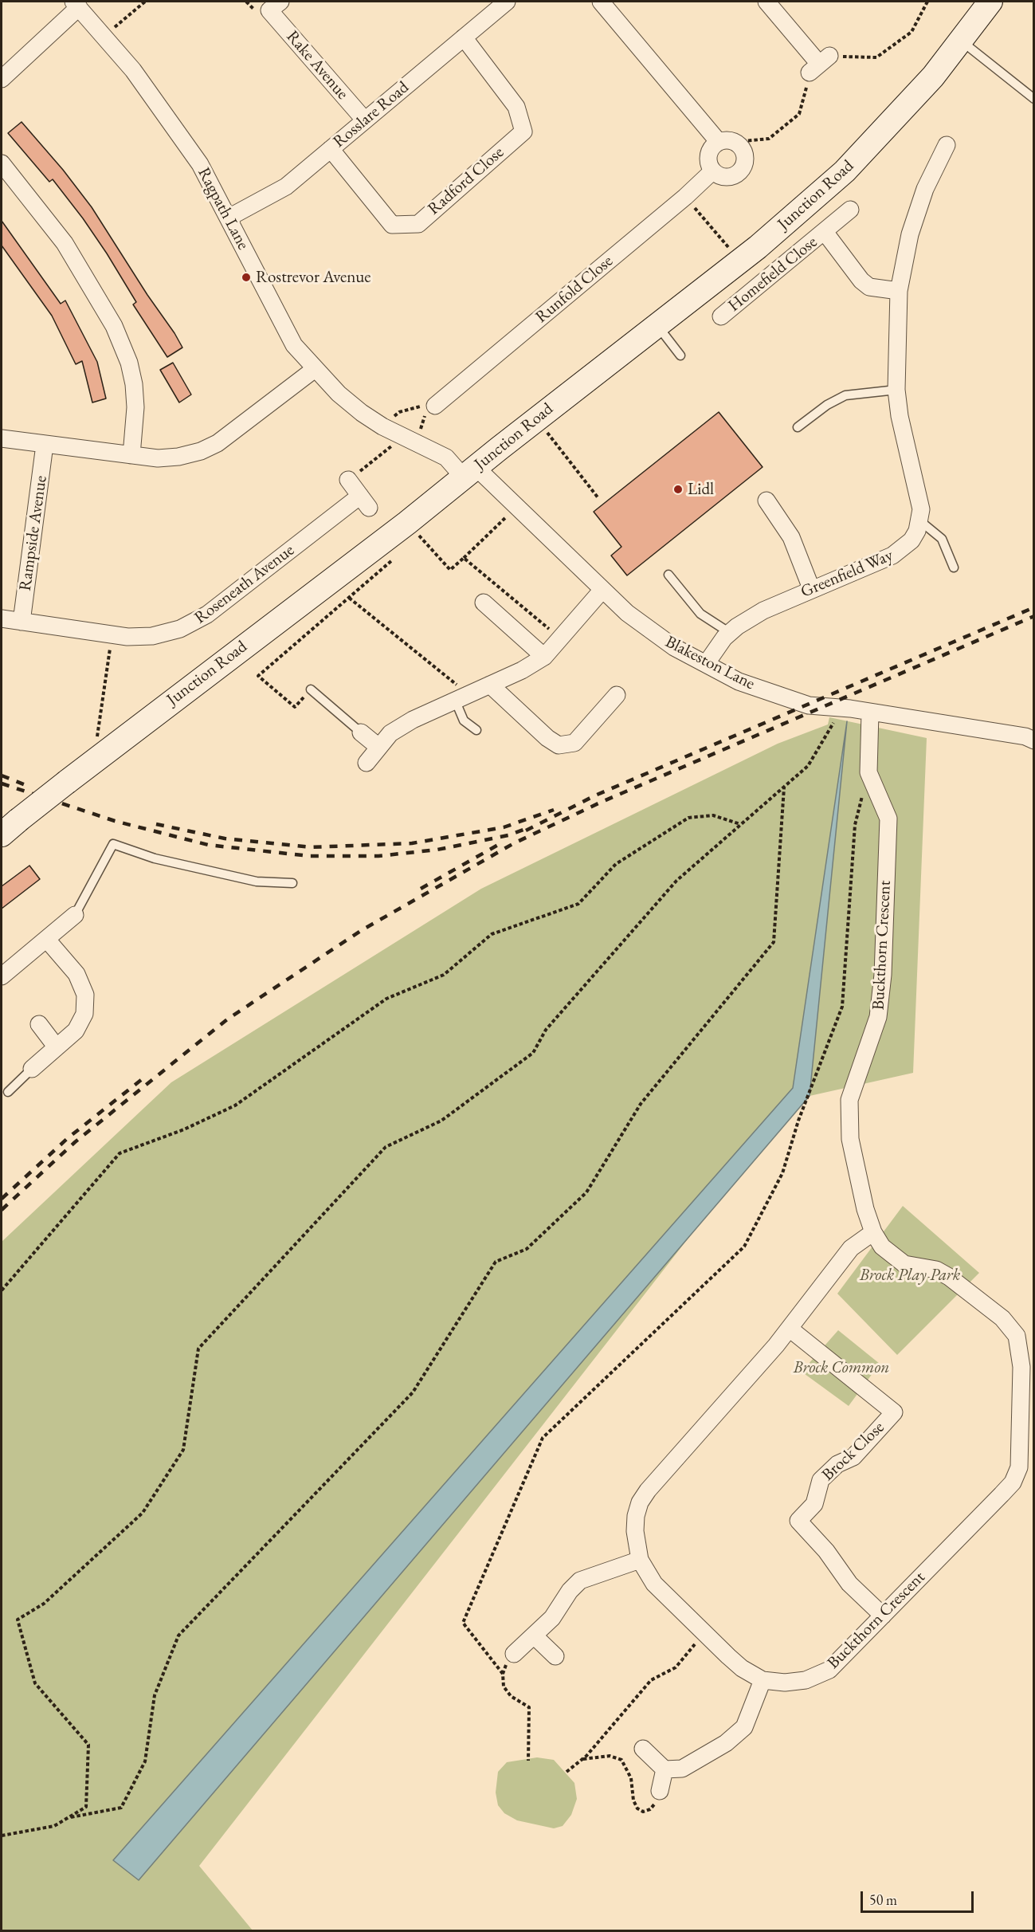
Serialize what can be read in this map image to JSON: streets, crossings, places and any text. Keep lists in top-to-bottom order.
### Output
{
  "streets": {
    "main road": ["Junction Road"],
    "street": [
      "Rake Avenue",
      "Rosslare Road",
      "Radford Close",
      "Ragpath Lane",
      "Homefield Close",
      "Runfold Close",
      "Rampside Avenue",
      "Greenfield Way",
      "Roseneath Avenue",
      "Blakeston Lane",
      "Buckthorn Crescent",
      "Brock Close"
    ]
  },
  "crossings": [
    ["Rake Avenue", "Rosslare Road"],
    ["Rosslare Road", "Radford Close"],
    ["Rosslare Road", "Ragpath Lane"],
    ["Junction Road", "Ragpath Lane"],
    ["Junction Road", "Blakeston Lane"],
    ["Ragpath Lane", "Blakeston Lane"],
    ["Homefield Close", "Greenfield Way"],
    ["Rampside Avenue", "Roseneath Avenue"],
    ["Greenfield Way", "Blakeston Lane"],
    ["Blakeston Lane", "Buckthorn Crescent"],
    ["Buckthorn Crescent", "Brock Close"]
  ],
  "parks": ["Brock Play Park", "Brock Common"],
  "places": ["Rostrevor Avenue", "Lidl"],
  "scale_bar": "50 m"
}
